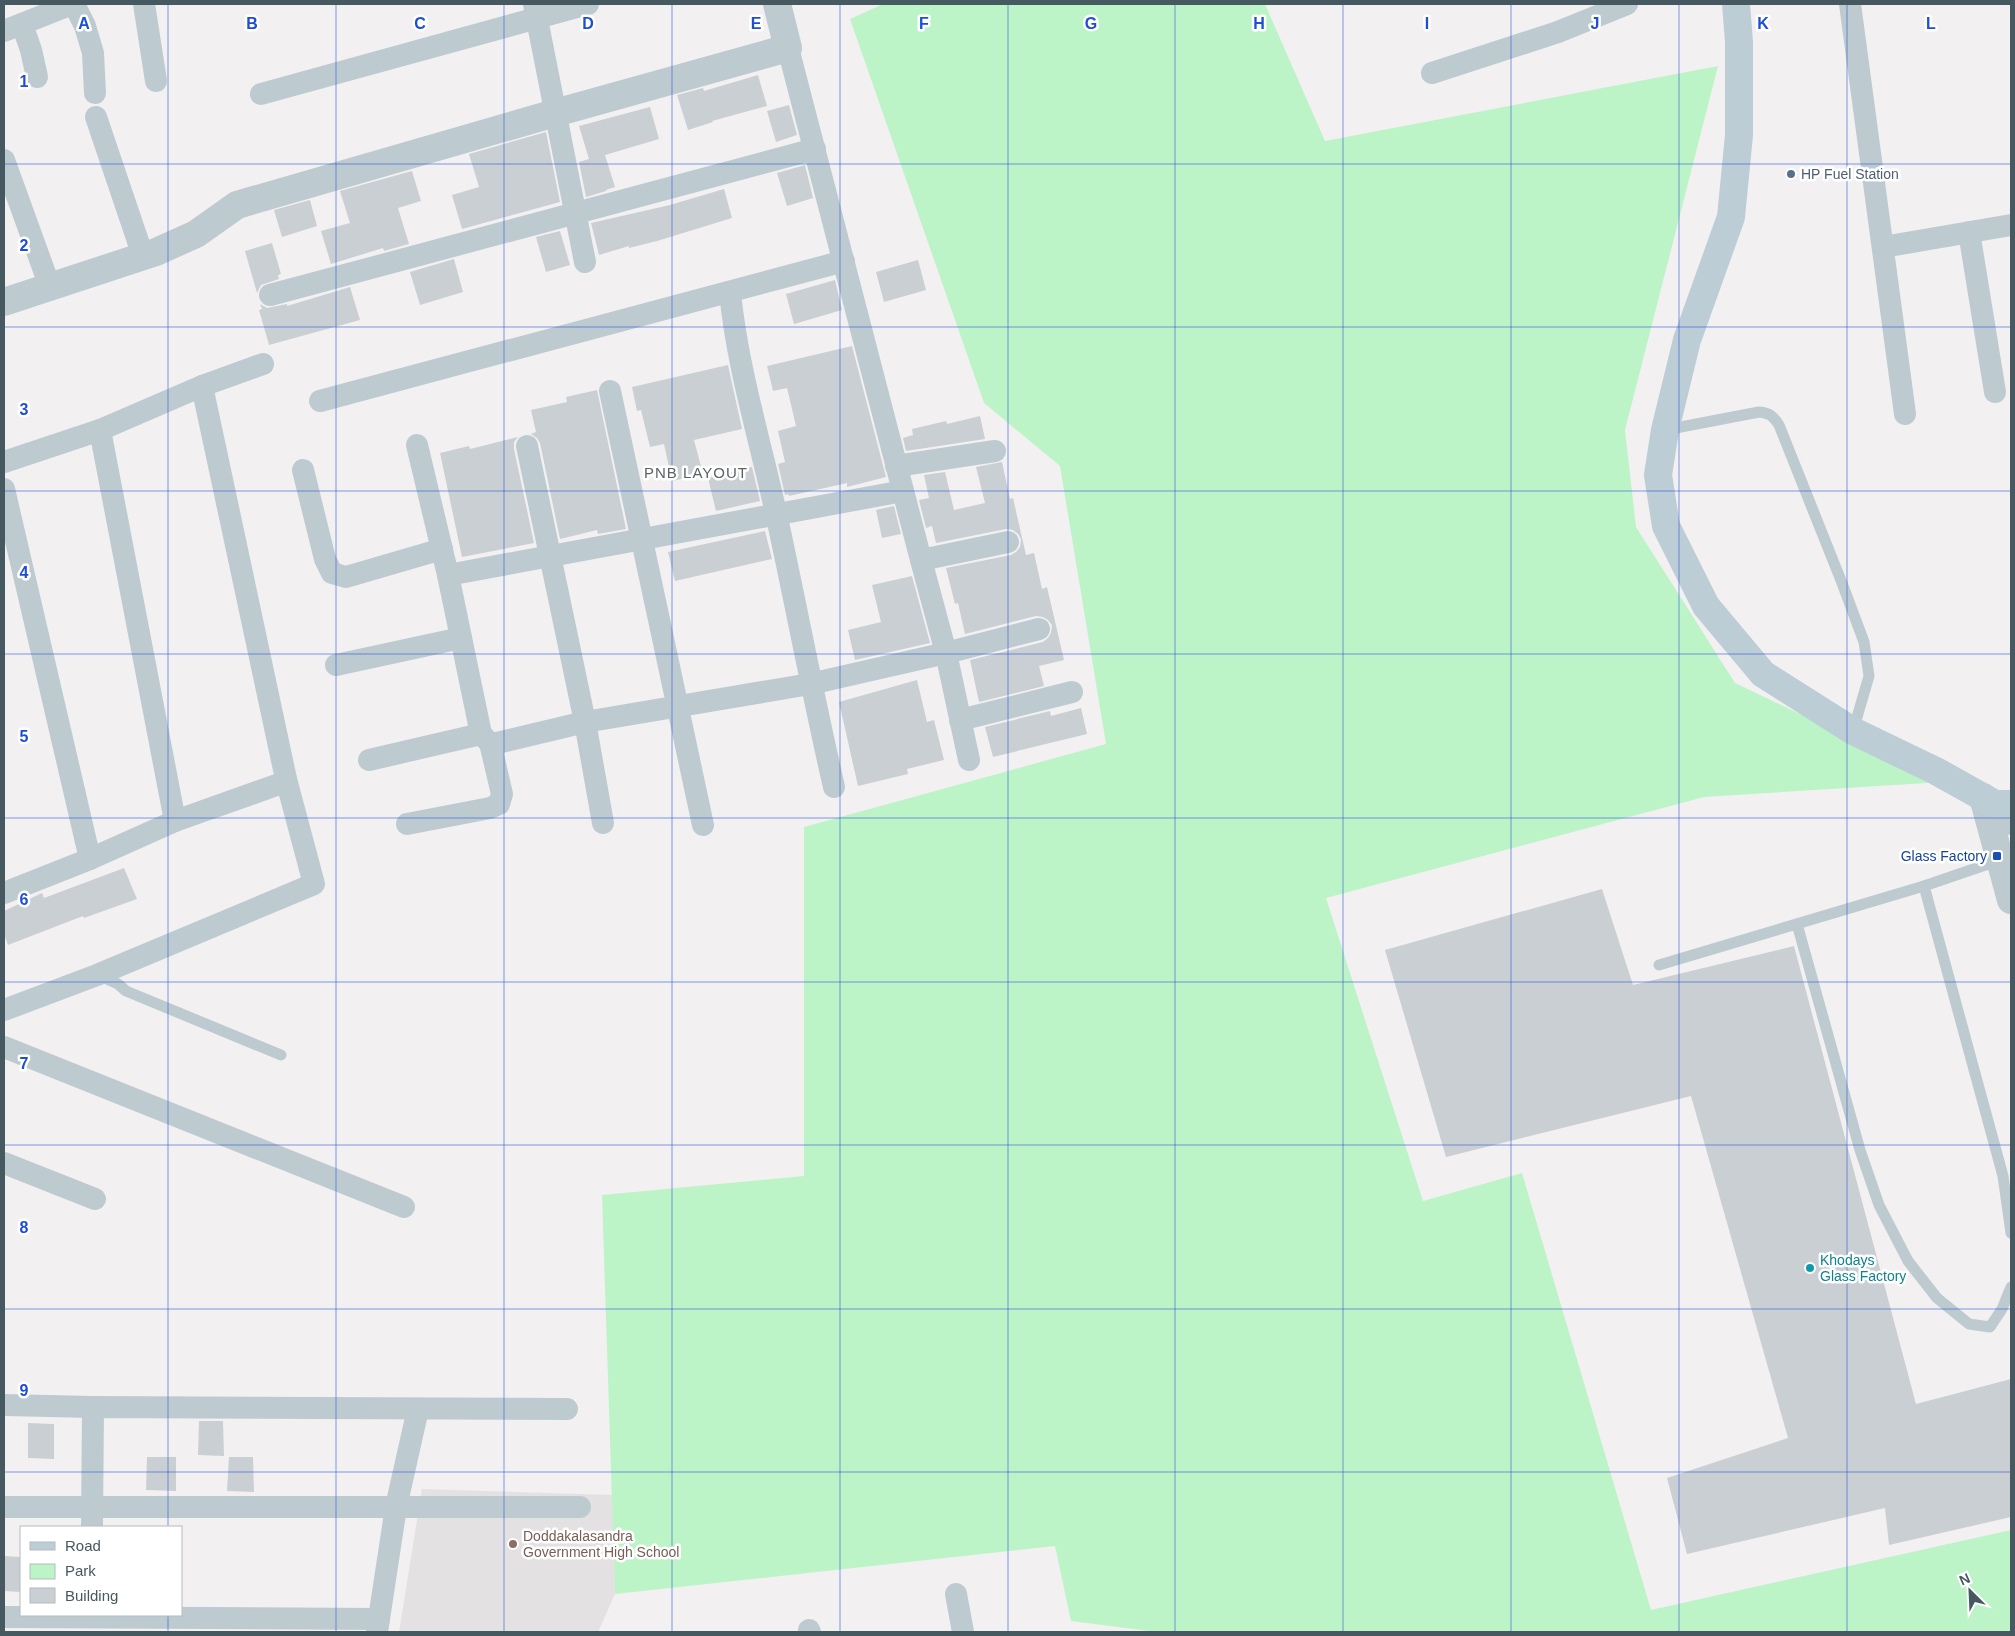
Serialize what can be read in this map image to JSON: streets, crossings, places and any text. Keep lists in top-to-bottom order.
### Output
{
  "districts": ["PNB LAYOUT"],
  "places": {
    "other": ["HP Fuel Station", "Khodays Glass Factory", "Doddakalasandra Government High School"],
    "transit": ["Glass Factory"]
  },
  "legend": ["Road", "Park", "Building"],
  "north": "top left",
  "grid": {
    "columns": [
      "A",
      "B",
      "C",
      "D",
      "E",
      "F",
      "G",
      "H",
      "I",
      "J",
      "K",
      "L"
    ],
    "rows": [
      "1",
      "2",
      "3",
      "4",
      "5",
      "6",
      "7",
      "8",
      "9"
    ]
  }
}
